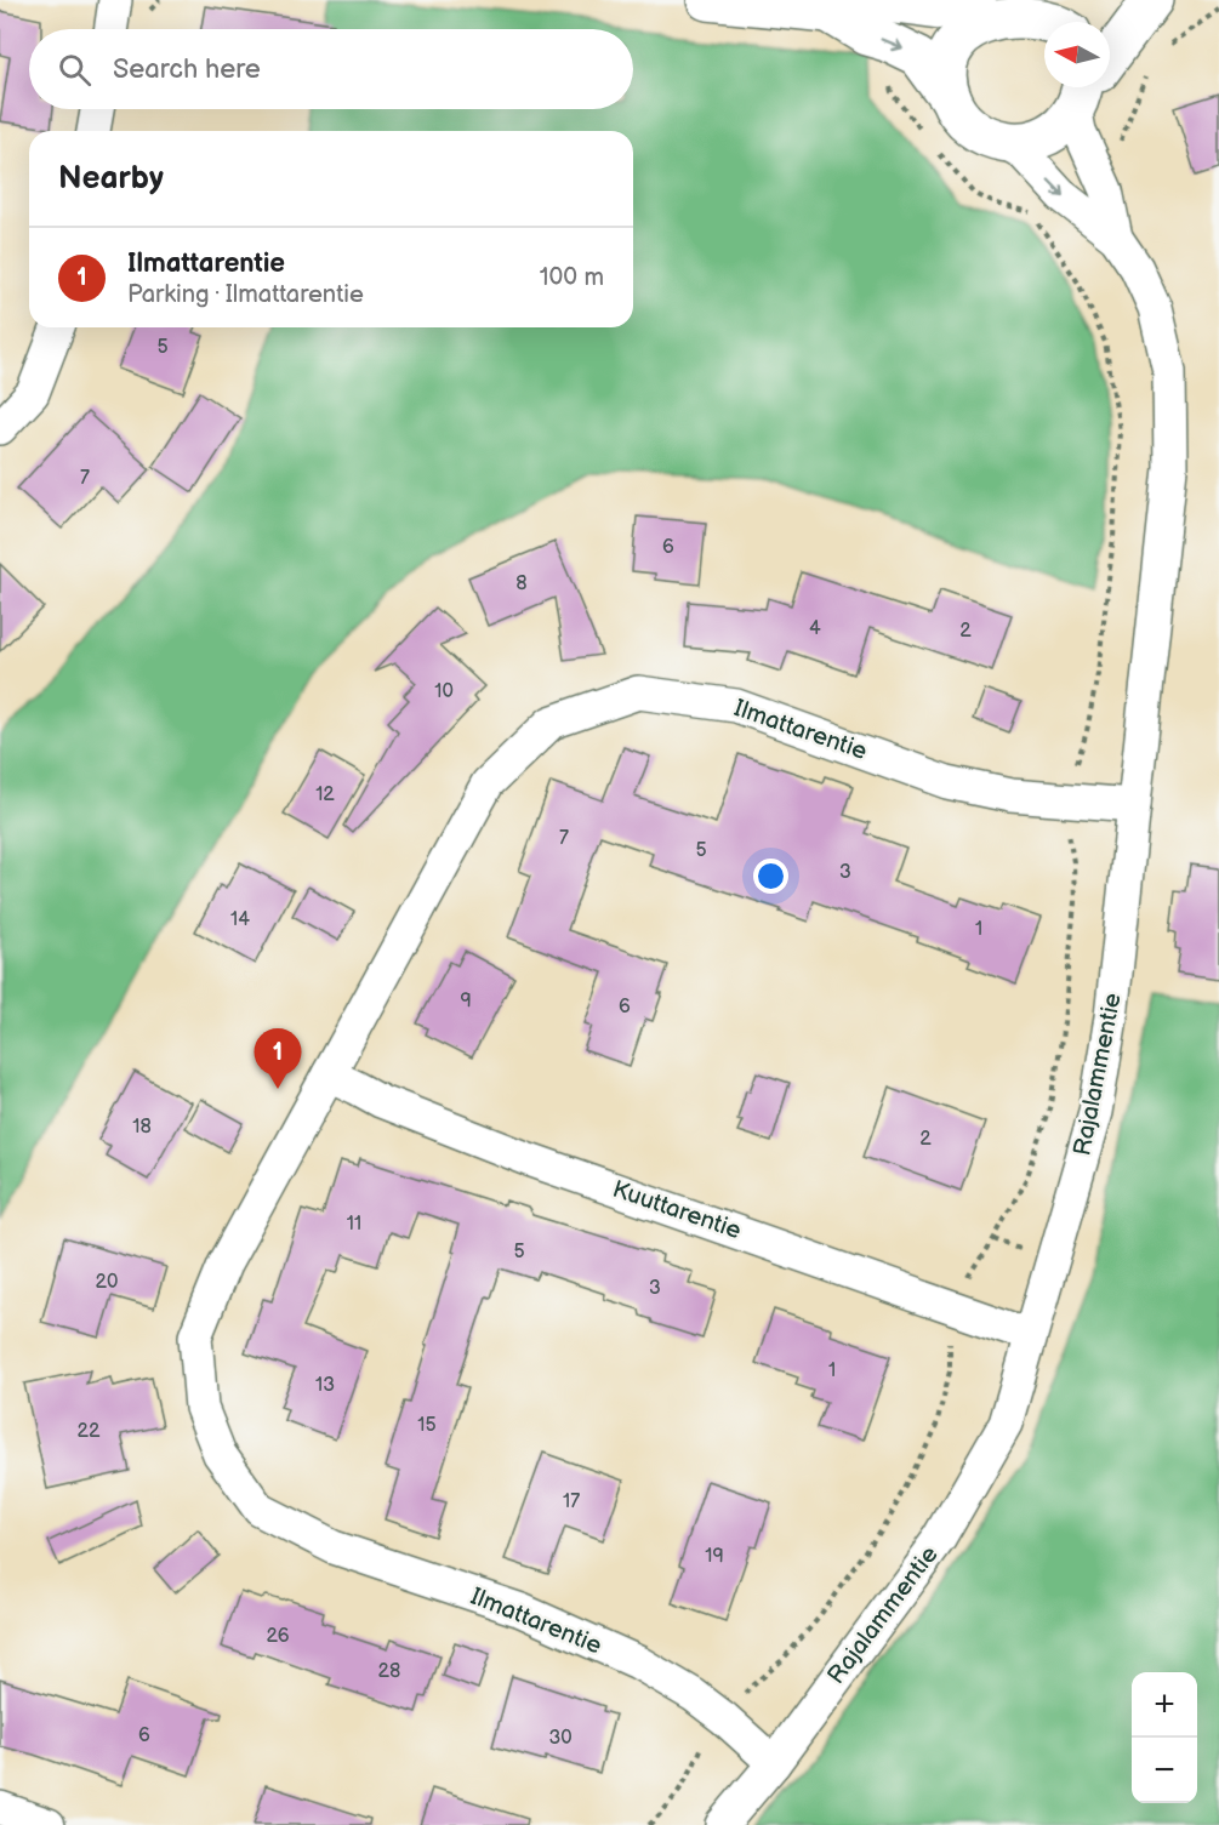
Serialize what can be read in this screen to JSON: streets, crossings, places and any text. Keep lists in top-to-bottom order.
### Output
{
  "streets": {
    "street": ["Ilmattarentie", "Rajalammentie", "Kuuttarentie"]
  },
  "crossings": [
    ["Ilmattarentie", "Rajalammentie"],
    ["Ilmattarentie", "Kuuttarentie"],
    ["Rajalammentie", "Kuuttarentie"]
  ],
  "house_numbers": [
    "5",
    "7",
    "6",
    "8",
    "4",
    "2",
    "10",
    "12",
    "7",
    "5",
    "3",
    "14",
    "1",
    "9",
    "6",
    "18",
    "2",
    "11",
    "5",
    "20",
    "3",
    "1",
    "13",
    "15",
    "22",
    "17",
    "19",
    "26",
    "28",
    "6",
    "30"
  ],
  "north": "left",
  "page": {
    "search": "Search here",
    "heading": "Nearby",
    "list": [
      {
        "mark": "1",
        "name": "Ilmattarentie",
        "note": "Parking · Ilmattarentie",
        "value": "100 m"
      }
    ],
    "pins": "1",
    "map_buttons": ["+", "−"]
  }
}
